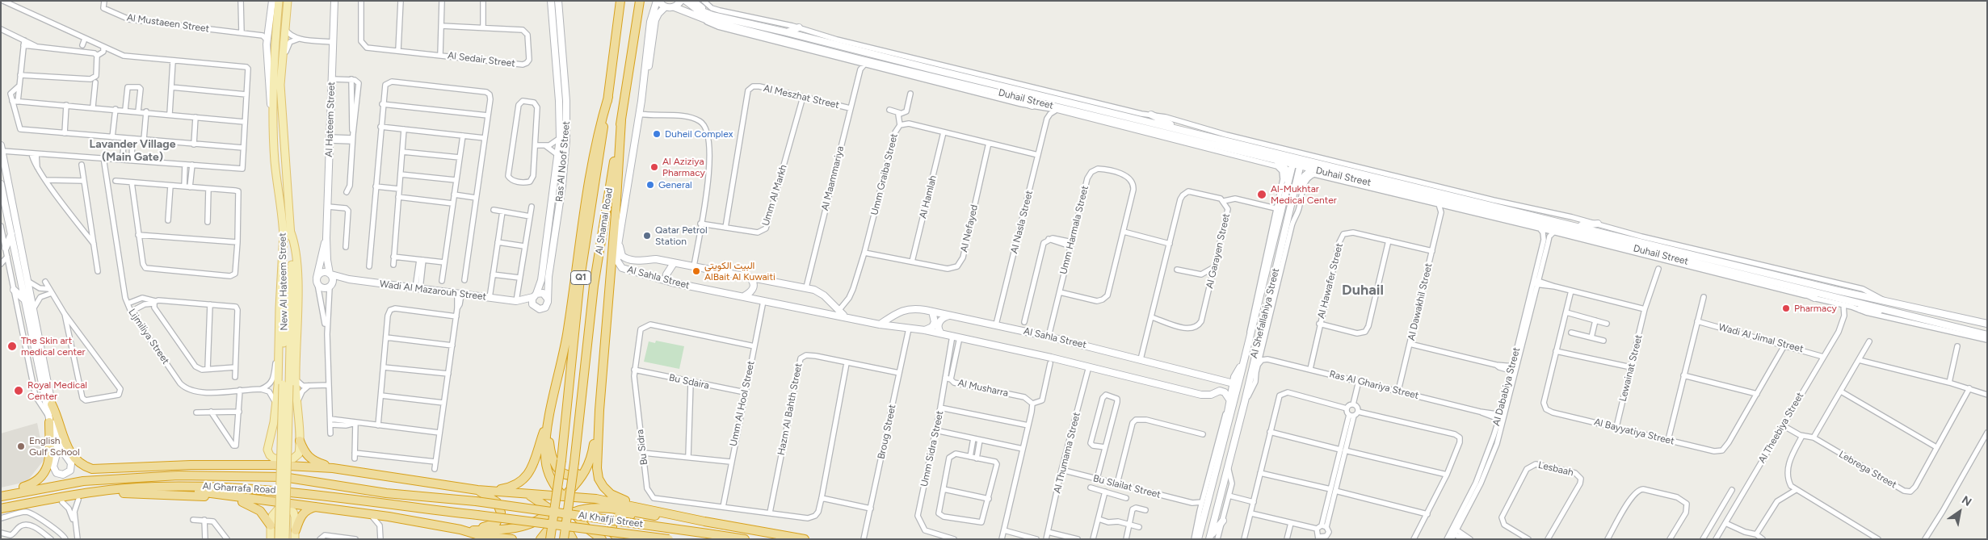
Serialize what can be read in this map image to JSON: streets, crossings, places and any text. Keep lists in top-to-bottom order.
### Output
{
  "streets": {
    "highway": [
      "Al Shamal Road",
      "Q1",
      "Al Gharrafa Road",
      "Al Khafji Street"
    ],
    "main road": ["New Al Hateem Street"],
    "street": [
      "Al Mustaeen Street",
      "Al Sedair Street",
      "Al Meszhat Street",
      "Duhail Street",
      "Al Hateem Street",
      "Ras Al Noof Street",
      "Umm Graiba Street",
      "Al Maammariya",
      "Umm Al Markh",
      "Al Hamlah",
      "Al Nasla Street",
      "Al Nefayed",
      "Umm Harmala Street",
      "Al Garayen Street",
      "Al Sahla Street",
      "Al Hawafer Street",
      "Wadi Al Mazarouh Street",
      "Al Dawakhil Street",
      "Al Shefallahiya Street",
      "Lijmiliya Street",
      "Wadi Al Jimal Street",
      "Lewainat Street",
      "Bu Sdaira",
      "Ras Al Ghariya Street",
      "Al Dababiya Street",
      "Al Musharra",
      "Umm Al Hool Street",
      "Hazm Al Bahth Street",
      "Al Theebiya Street",
      "Broug Street",
      "Al Bayyatiya Street",
      "Bu Sidra",
      "Umm Sidra Street",
      "Al Thumama Street",
      "Lesbaah",
      "Lebrega Street",
      "Bu Slailat Street"
    ]
  },
  "crossings": [
    ["Al Meszhat Street", "Al Maammariya"],
    ["Al Meszhat Street", "Umm Al Markh"],
    ["Duhail Street", "Al Maammariya"],
    ["Duhail Street", "Al Shefallahiya Street"],
    ["Duhail Street", "Al Dababiya Street"],
    ["Duhail Street", "Al Theebiya Street"],
    ["Al Hateem Street", "Wadi Al Mazarouh Street"],
    ["Ras Al Noof Street", "Wadi Al Mazarouh Street"],
    ["Umm Graiba Street", "Al Hamlah"],
    ["Umm Graiba Street", "Al Nasla Street"],
    ["Umm Graiba Street", "Al Nefayed"],
    ["Umm Graiba Street", "Al Sahla Street"],
    ["Al Maammariya", "Al Sahla Street"],
    ["Al Hamlah", "Al Nefayed"],
    ["Al Shamal Road", "Al Sahla Street"],
    ["Al Nasla Street", "Al Sahla Street"],
    ["Umm Harmala Street", "Al Sahla Street"],
    ["Al Garayen Street", "Al Sahla Street"],
    ["Al Sahla Street", "Al Musharra"],
    ["Al Sahla Street", "Umm Al Hool Street"],
    ["Al Sahla Street", "Broug Street"],
    ["Al Sahla Street", "Umm Sidra Street"],
    ["Al Sahla Street", "Al Thumama Street"],
    ["Al Hawafer Street", "Al Dawakhil Street"],
    ["Al Hawafer Street", "Ras Al Ghariya Street"],
    ["Al Dawakhil Street", "Ras Al Ghariya Street"],
    ["Wadi Al Jimal Street", "Al Theebiya Street"],
    ["Wadi Al Jimal Street", "Al Bayyatiya Street"],
    ["Lewainat Street", "Al Bayyatiya Street"],
    ["Bu Sdaira", "Umm Al Hool Street"],
    ["Bu Sdaira", "Bu Sidra"],
    ["Ras Al Ghariya Street", "Al Dababiya Street"],
    ["Umm Al Hool Street", "Bu Sidra"],
    ["Hazm Al Bahth Street", "Broug Street"],
    ["Hazm Al Bahth Street", "Bu Sidra"],
    ["Al Theebiya Street", "Lebrega Street"],
    ["Al Thumama Street", "Bu Slailat Street"],
    ["Al Gharrafa Road", "Al Khafji Street"]
  ],
  "districts": ["Lavander Village (Main Gate)", "Duhail"],
  "places": [
    "Duheil Complex",
    "Al Aziziya Pharmacy",
    "General",
    "Al-Mukhtar Medical Center",
    "Qatar Petrol Station",
    "البيت الكويتي AlBait Al Kuwaiti",
    "Pharmacy",
    "The Skin art medical center",
    "Royal Medical Center",
    "English Gulf School"
  ],
  "north": "top right"
}
